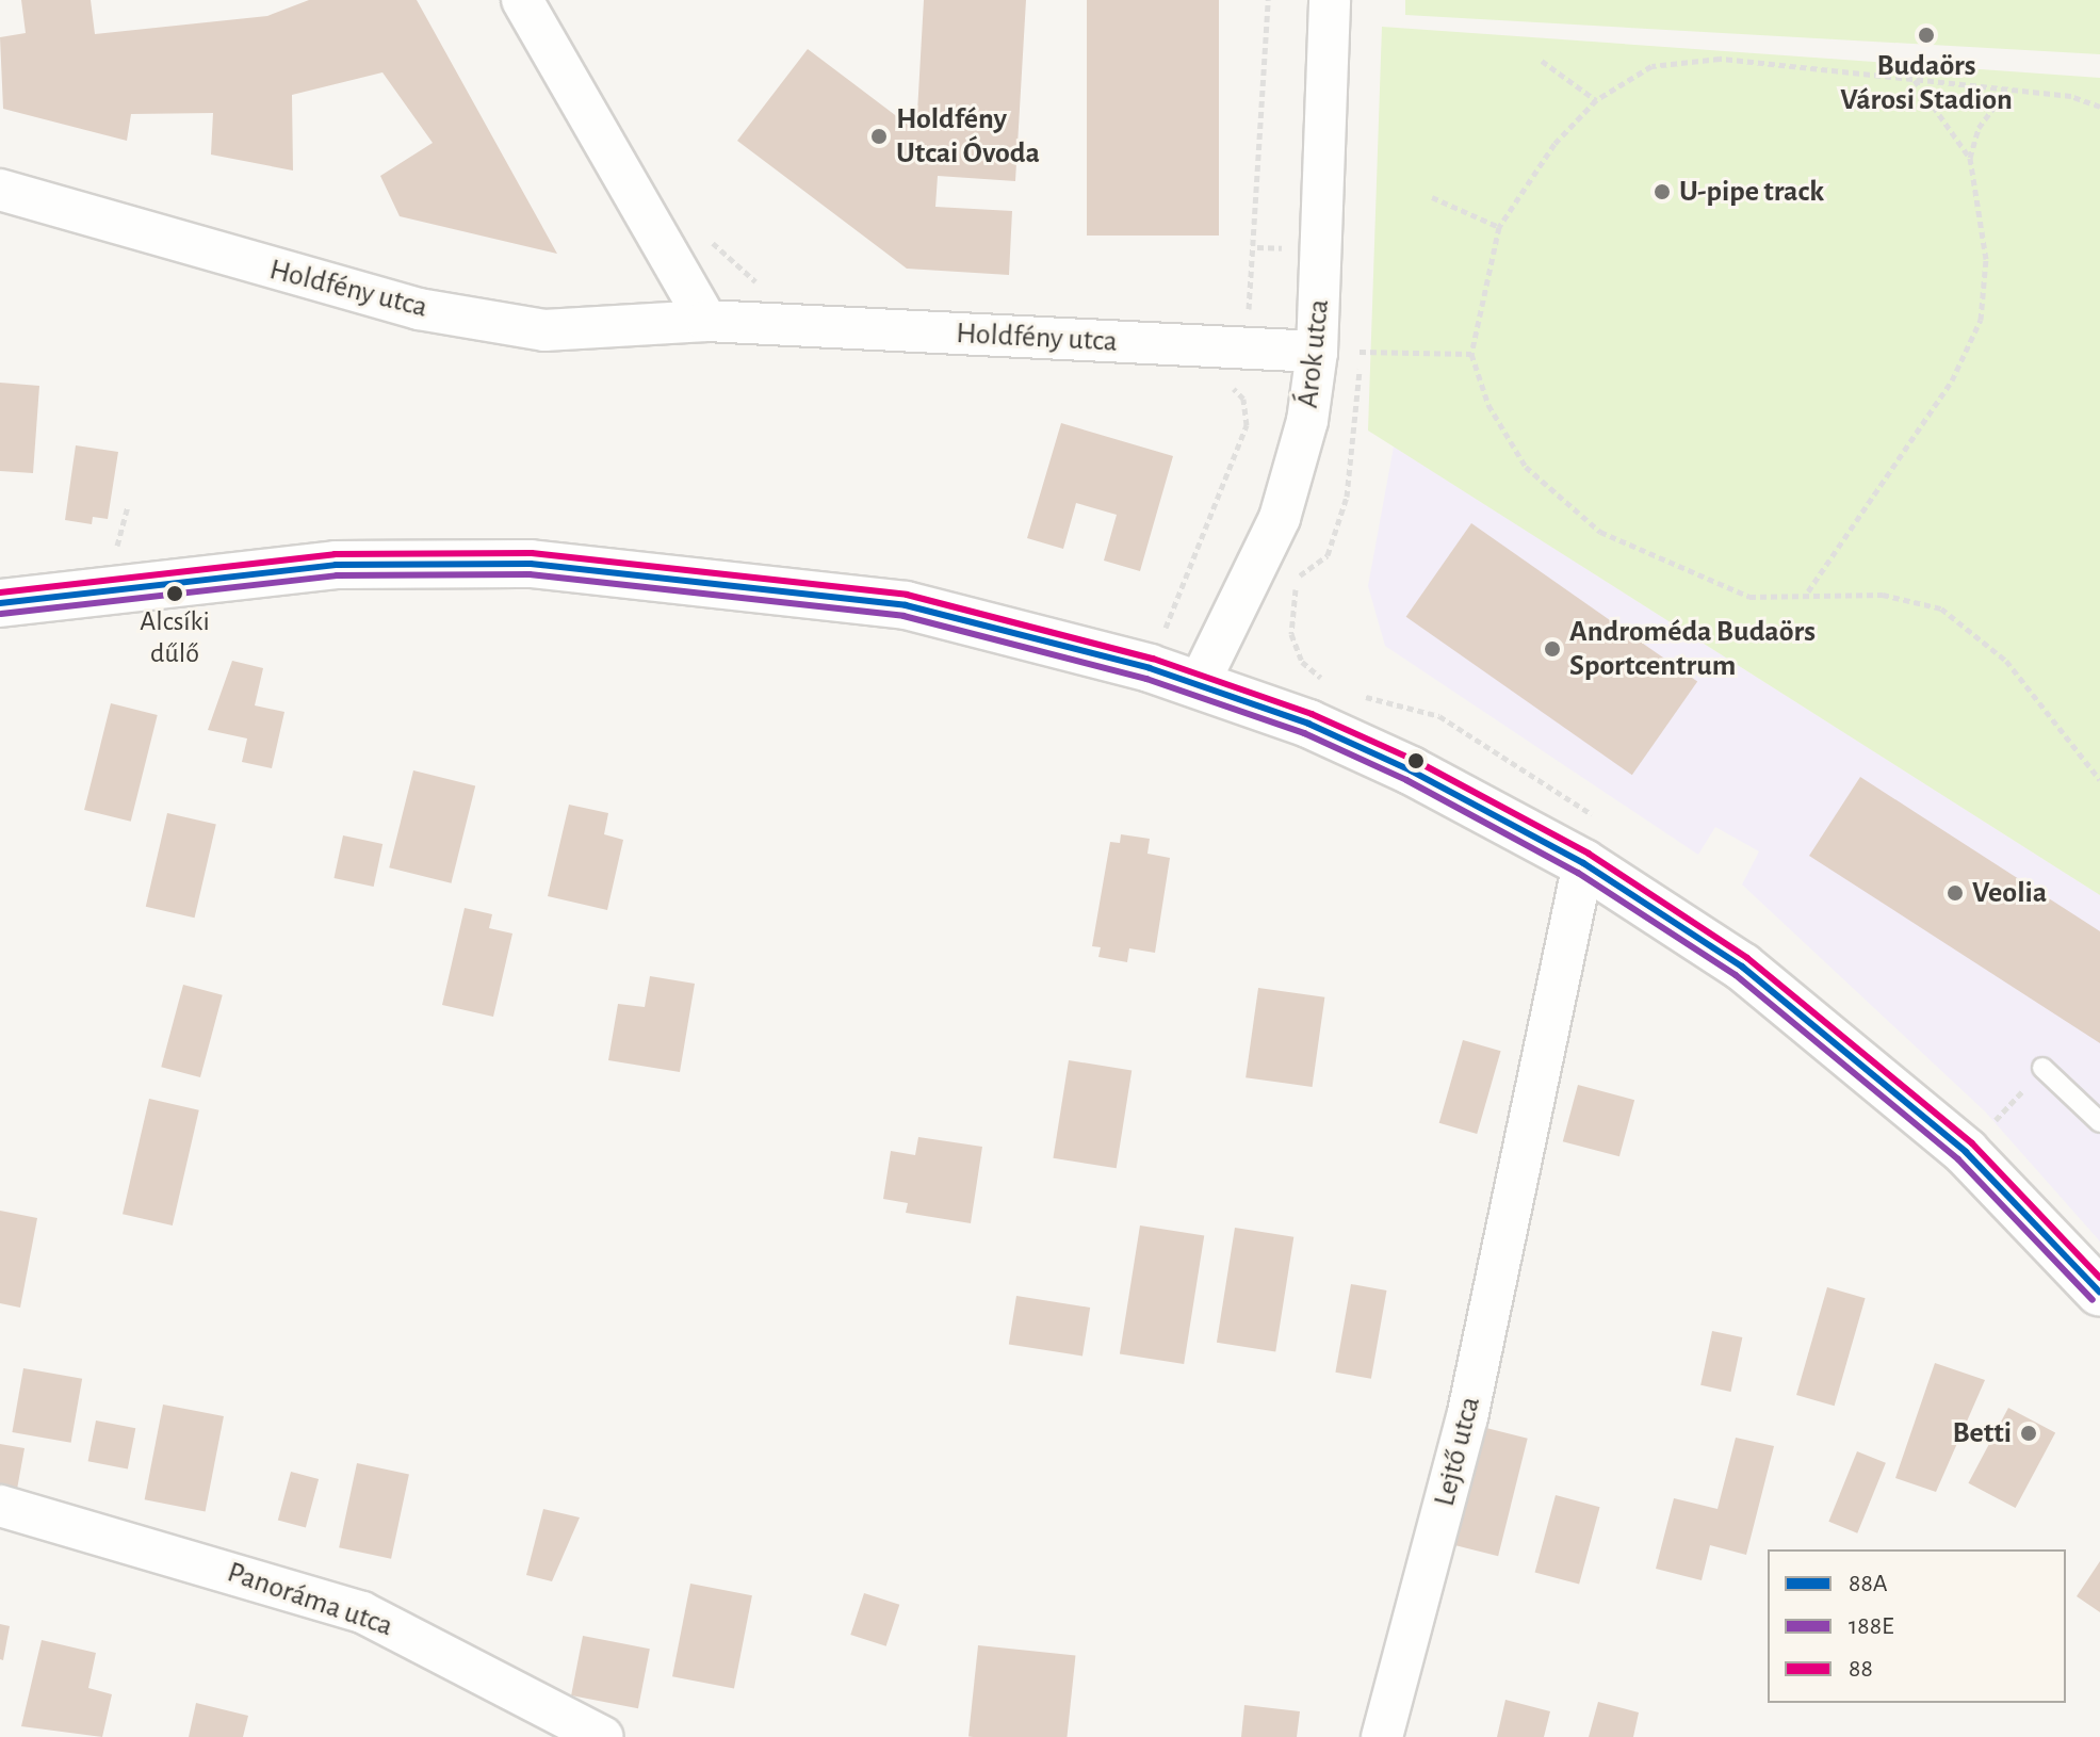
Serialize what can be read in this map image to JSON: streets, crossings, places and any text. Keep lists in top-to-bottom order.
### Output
{
  "streets": {
    "street": [
      "Holdfény utca",
      "Árok utca",
      "Lejtő utca",
      "Panoráma utca"
    ]
  },
  "crossings": [
    ["Holdfény utca", "Árok utca"]
  ],
  "places": [
    "Budaörs Városi Stadion",
    "Holdfény Utcai Óvoda",
    "U-pipe track",
    "Alcsíki dűlő",
    "Androméda Budaörs Sportcentrum",
    "Veolia",
    "Betti"
  ],
  "lines": ["transit line 88", "transit line 88A", "transit line 188E"],
  "legend": ["88A", "188E", "88"]
}
